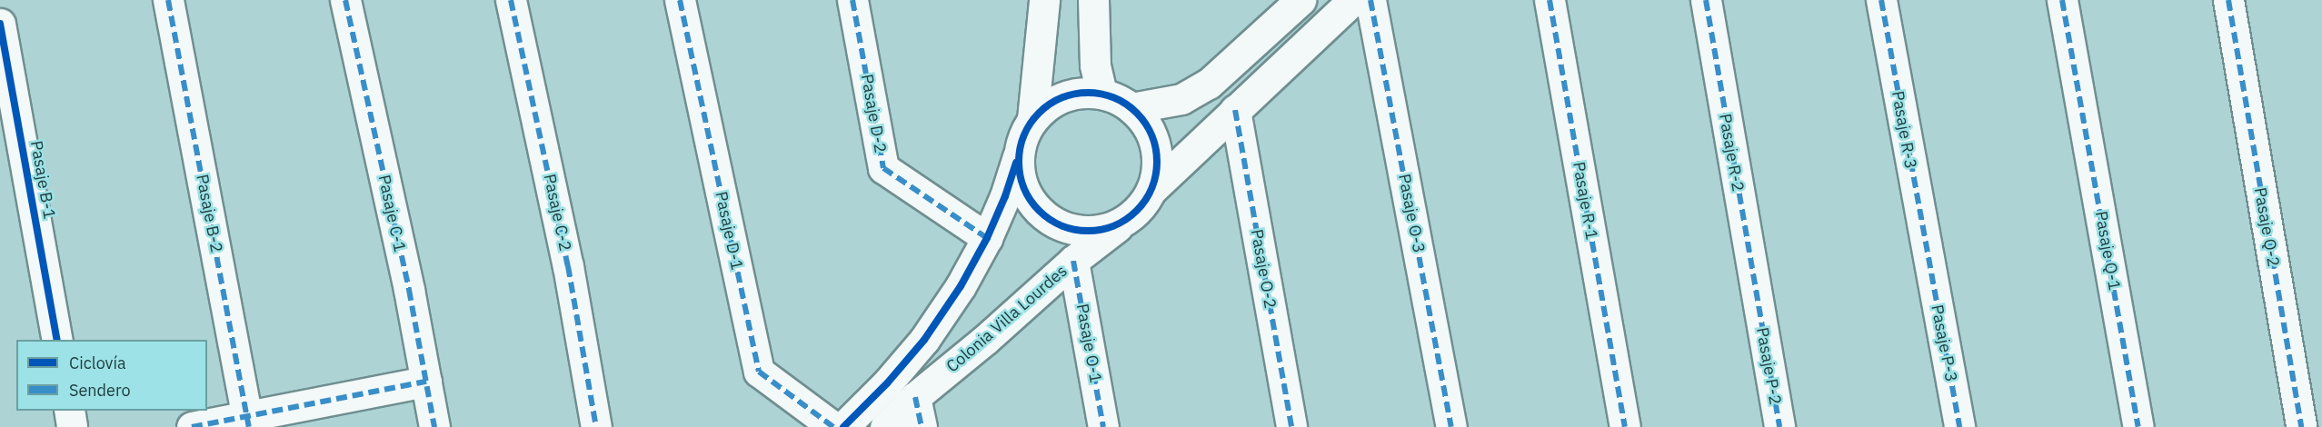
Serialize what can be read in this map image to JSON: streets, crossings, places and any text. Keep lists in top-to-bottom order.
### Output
{
  "streets": {
    "street": [
      "Pasaje D-2",
      "Pasaje R-3",
      "Pasaje R-2",
      "Pasaje B-1",
      "Pasaje R-1",
      "Pasaje C-2",
      "Pasaje B-2",
      "Pasaje C-1",
      "Pasaje O-3",
      "Pasaje Q-2",
      "Pasaje D-1",
      "Pasaje Q-1",
      "Pasaje O-2",
      "Colonia Villa Lourdes",
      "Pasaje O-1",
      "Pasaje P-3",
      "Pasaje P-2"
    ]
  },
  "crossings": [
    ["Pasaje R-3", "Pasaje P-3"],
    ["Pasaje R-2", "Pasaje P-2"],
    ["Colonia Villa Lourdes", "Pasaje O-1"]
  ],
  "legend": ["Ciclovía", "Sendero"]
}
